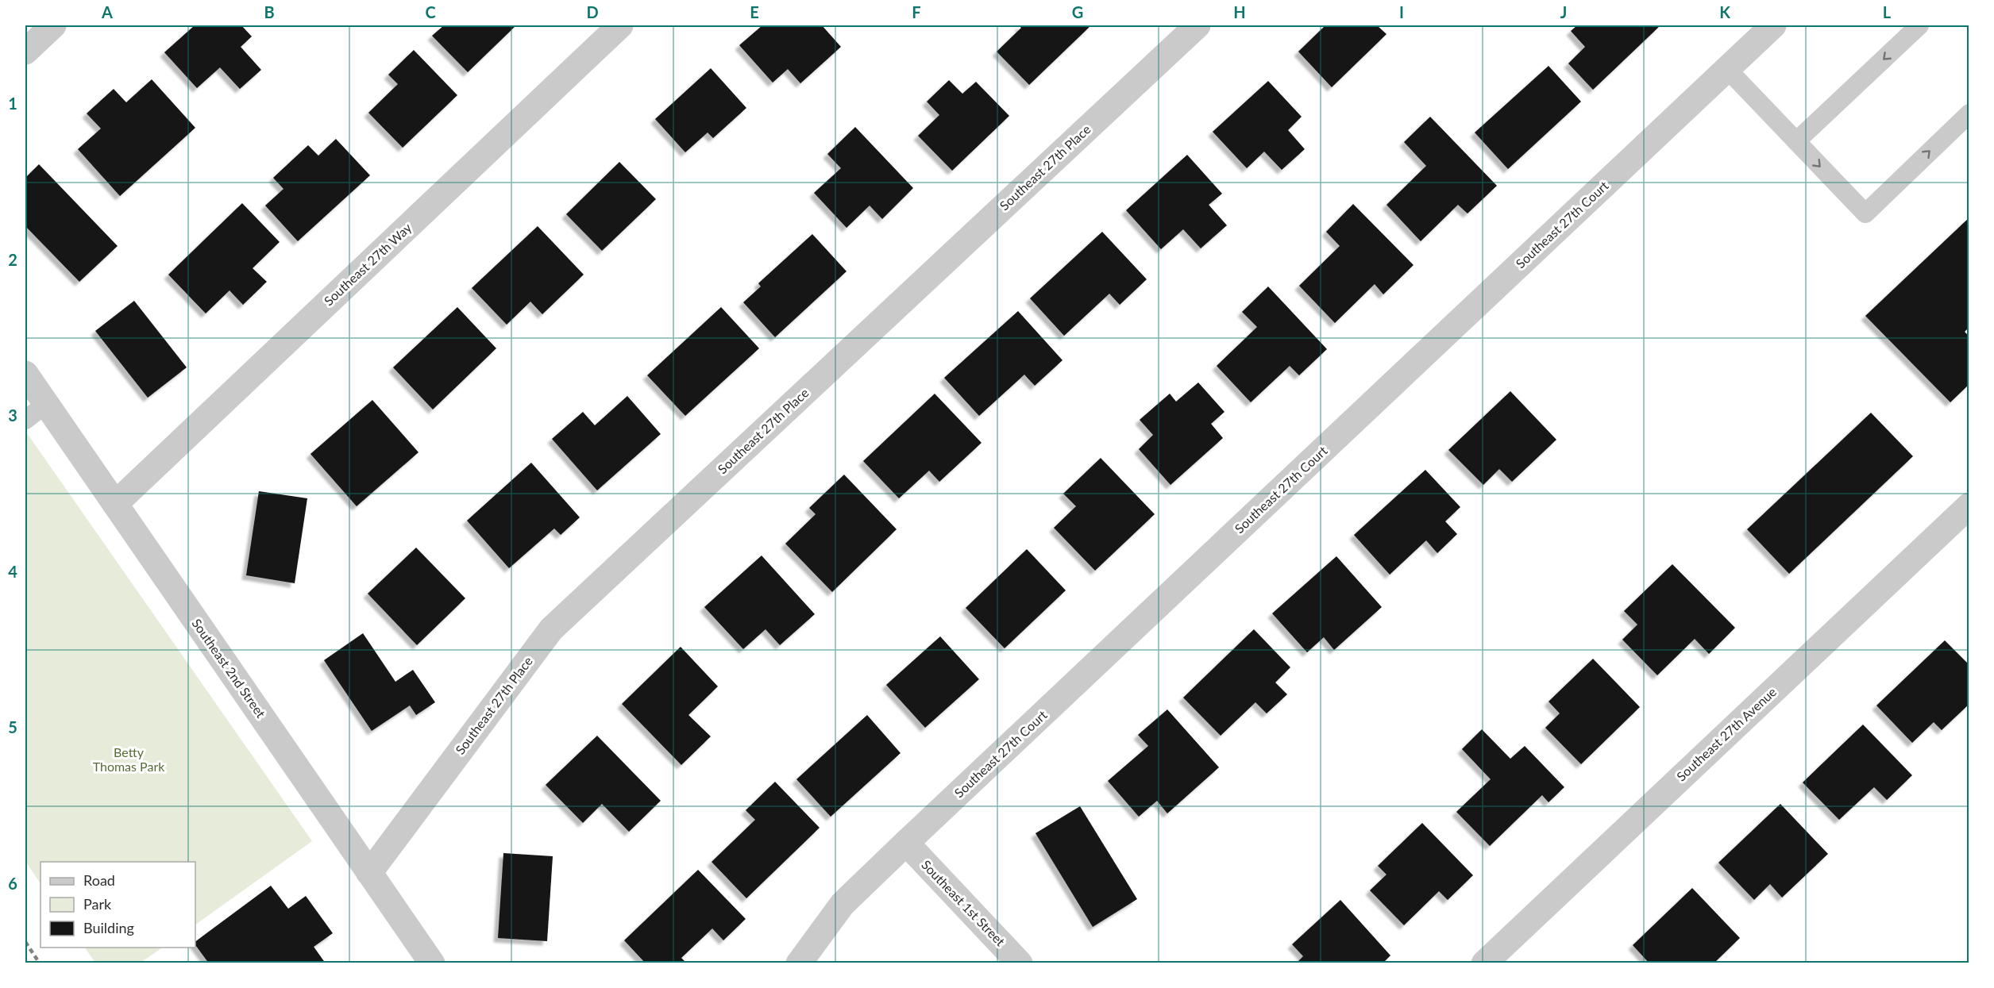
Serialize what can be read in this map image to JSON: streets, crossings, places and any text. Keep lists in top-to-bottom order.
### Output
{
  "streets": {
    "street": [
      "Southeast 27th Place",
      "Southeast 27th Court",
      "Southeast 27th Way",
      "Southeast 2nd Street",
      "Southeast 27th Avenue",
      "Southeast 1st Street"
    ]
  },
  "crossings": [
    ["Southeast 27th Place", "Southeast 2nd Street"],
    ["Southeast 27th Court", "Southeast 1st Street"],
    ["Southeast 27th Way", "Southeast 2nd Street"]
  ],
  "parks": ["Betty Thomas Park"],
  "legend": ["Road", "Park", "Building"],
  "grid": {
    "columns": [
      "A",
      "B",
      "C",
      "D",
      "E",
      "F",
      "G",
      "H",
      "I",
      "J",
      "K",
      "L"
    ],
    "rows": [
      "1",
      "2",
      "3",
      "4",
      "5",
      "6"
    ]
  }
}
